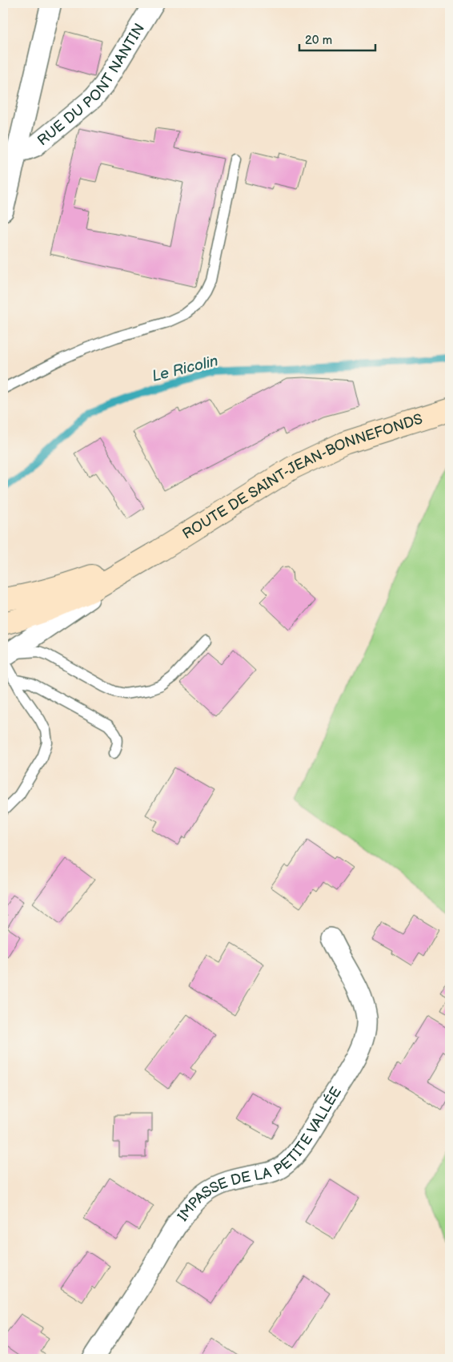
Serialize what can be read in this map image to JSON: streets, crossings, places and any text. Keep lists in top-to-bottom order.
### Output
{
  "streets": {
    "main road": ["ROUTE DE SAINT-JEAN-BONNEFONDS"],
    "street": ["RUE DU PONT NANTIN", "IMPASSE DE LA PETITE VALLÉE"]
  },
  "water": ["Le Ricolin"],
  "scale_bar": "20 m"
}
